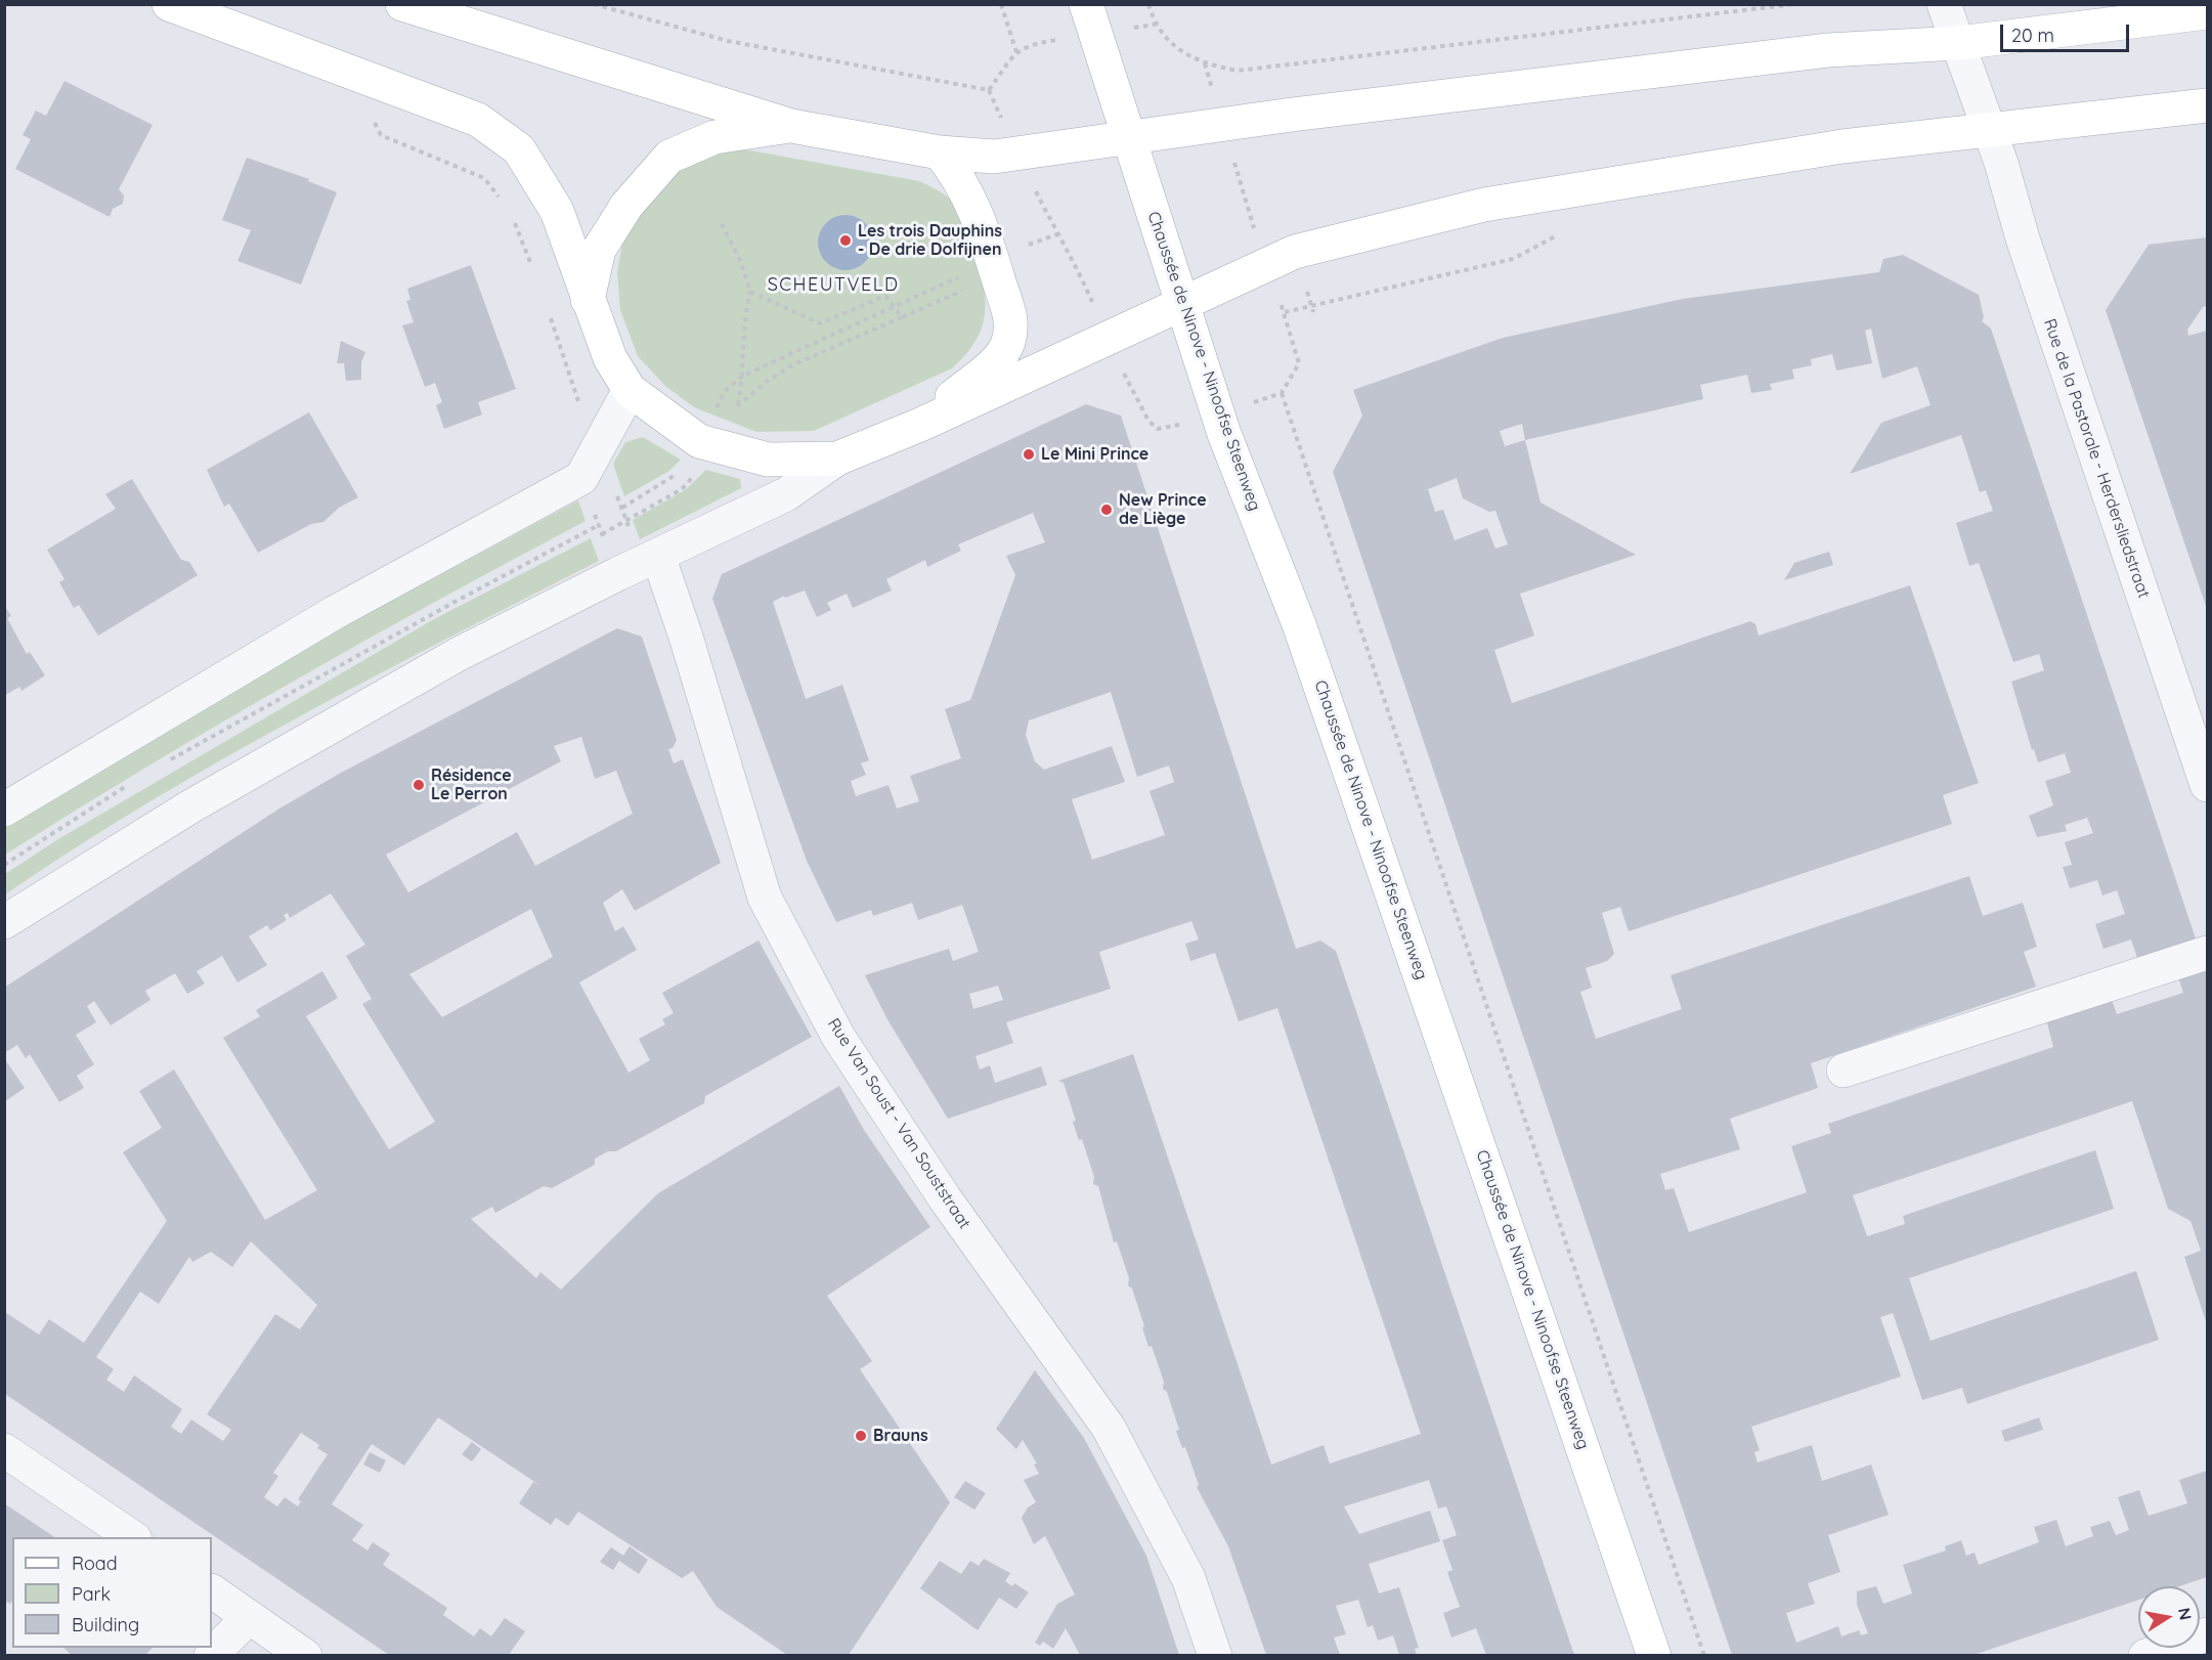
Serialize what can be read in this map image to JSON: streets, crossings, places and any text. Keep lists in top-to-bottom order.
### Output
{
  "streets": {
    "main road": ["Chaussée de Ninove - Ninoofse Steenweg"],
    "street": ["Rue de la Pastorale - Herdersliedstraat", "Rue Van Soust - Van Souststraat"]
  },
  "districts": ["SCHEUTVELD"],
  "places": [
    "Les trois Dauphins - De drie Dolfijnen",
    "Le Mini Prince",
    "New Prince de Liège",
    "Résidence Le Perron",
    "Brauns"
  ],
  "legend": ["Road", "Park", "Building"],
  "scale_bar": "20 m",
  "north": "right"
}
